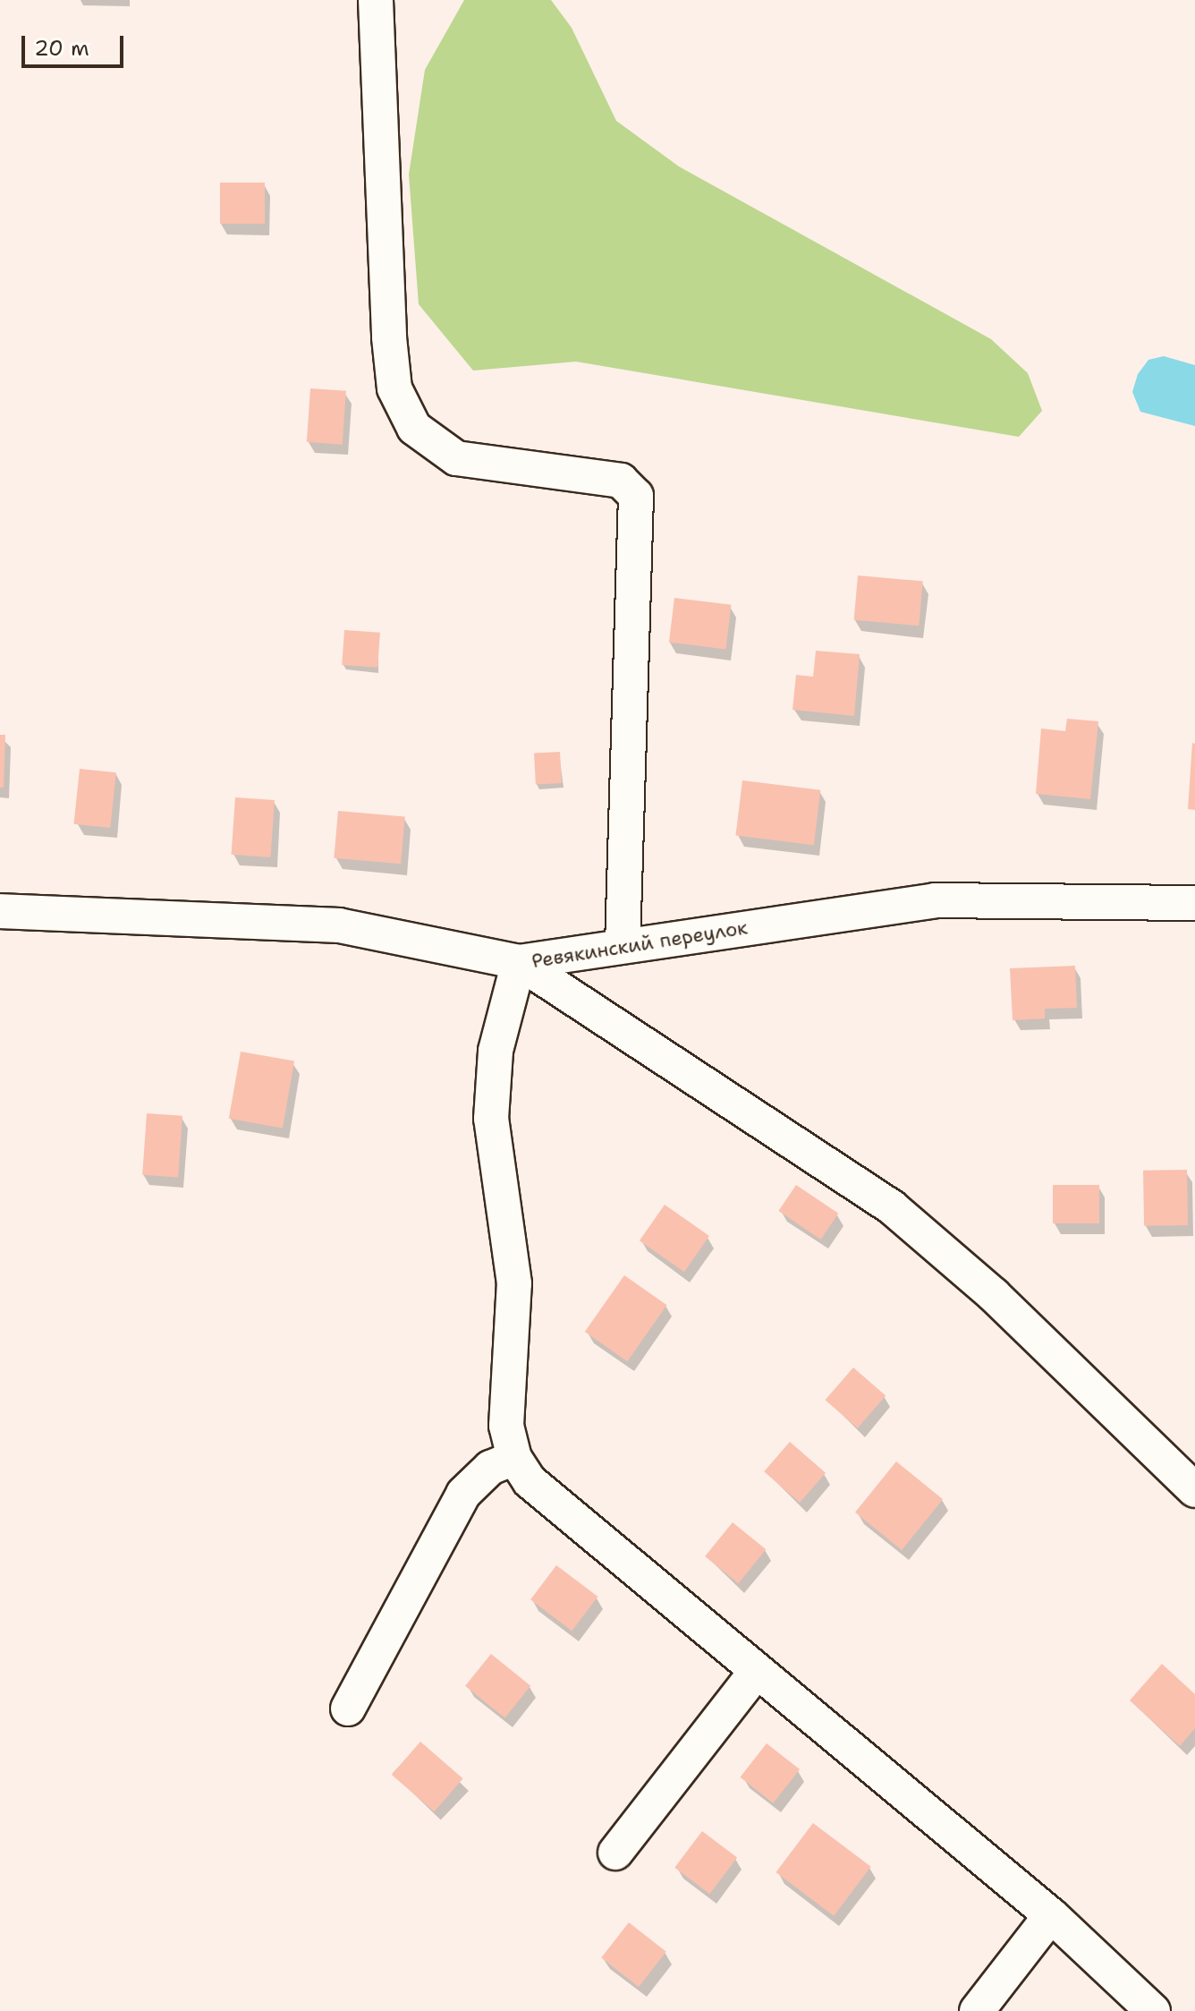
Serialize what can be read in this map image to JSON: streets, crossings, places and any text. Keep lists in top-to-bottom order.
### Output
{
  "streets": {
    "street": ["Ревякинский переулок"]
  },
  "scale_bar": "20 m"
}
